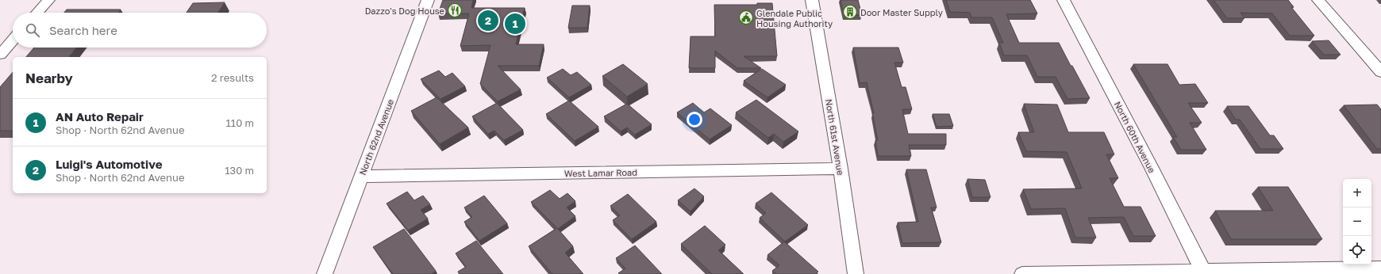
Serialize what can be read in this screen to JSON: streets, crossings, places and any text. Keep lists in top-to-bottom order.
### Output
{
  "streets": {
    "street": [
      "North 62nd Avenue",
      "North 61st Avenue",
      "North 60th Avenue",
      "West Lamar Road"
    ]
  },
  "crossings": [
    ["North 62nd Avenue", "West Lamar Road"],
    ["North 61st Avenue", "West Lamar Road"]
  ],
  "places": {
    "restaurant": ["Dazzo's Dog House"],
    "building": ["Door Master Supply"],
    "public building": ["Glendale Public Housing Authority"]
  },
  "page": {
    "pins": ["2", "1"],
    "search": "Search here",
    "heading": ["Nearby", "2 results"],
    "list": [
      {
        "mark": "1",
        "name": "AN Auto Repair",
        "note": "Shop · North 62nd Avenue",
        "value": "110 m"
      },
      {
        "mark": "2",
        "name": "Luigi's Automotive",
        "note": "Shop · North 62nd Avenue",
        "value": "130 m"
      }
    ],
    "map_buttons": ["+", "−"]
  }
}
